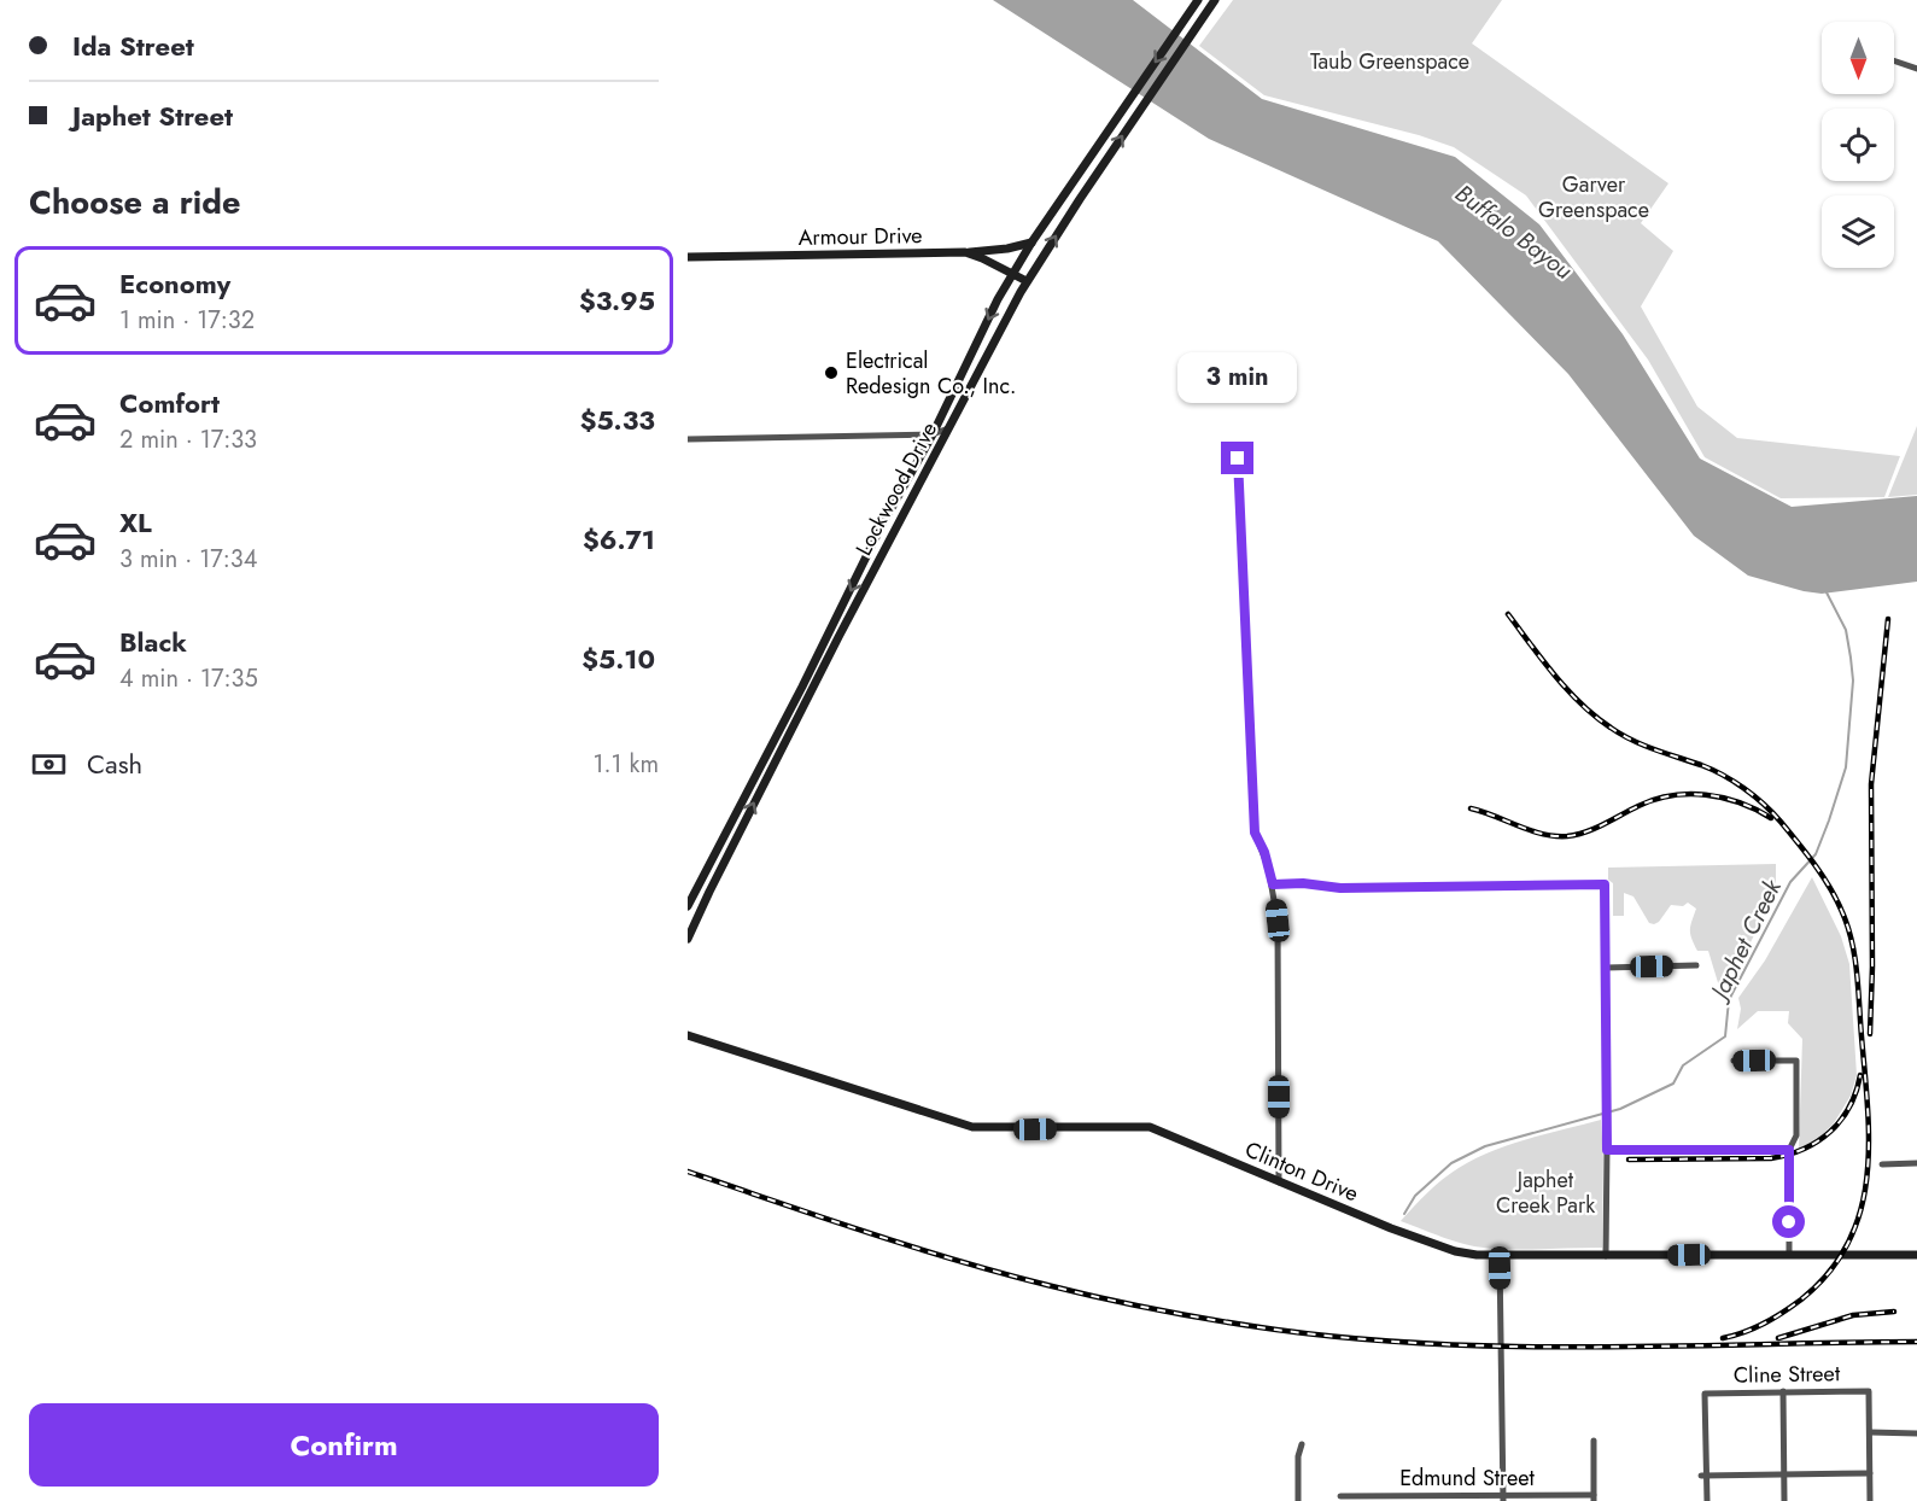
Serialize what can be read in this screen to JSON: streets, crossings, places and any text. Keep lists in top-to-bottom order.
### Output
{
  "streets": {
    "main road": ["Armour Drive", "Lockwood Drive", "Clinton Drive"],
    "street": ["Cline Street", "Edmund Street"]
  },
  "crossings": [
    ["Armour Drive", "Lockwood Drive"]
  ],
  "water": ["Buffalo Bayou", "Japhet Creek"],
  "parks": ["Taub Greenspace", "Garver Greenspace", "Japhet Creek Park"],
  "places": ["Electrical Redesign Co., Inc."],
  "north": "bottom",
  "page": {
    "banner": ["Ida Street", "Japhet Street"],
    "heading": "Choose a ride",
    "list": [
      {
        "name": "Economy",
        "note": "1 min · 17:32",
        "value": "$3.95"
      },
      {
        "name": "Comfort",
        "note": "2 min · 17:33",
        "value": "$5.33"
      },
      {
        "name": "XL",
        "note": "3 min · 17:34",
        "value": "$6.71"
      },
      {
        "name": "Black",
        "note": "4 min · 17:35",
        "value": "$5.10"
      }
    ],
    "bubble": "3 min",
    "pay": ["Cash", "1.1 km"],
    "buttons": "Confirm"
  }
}
